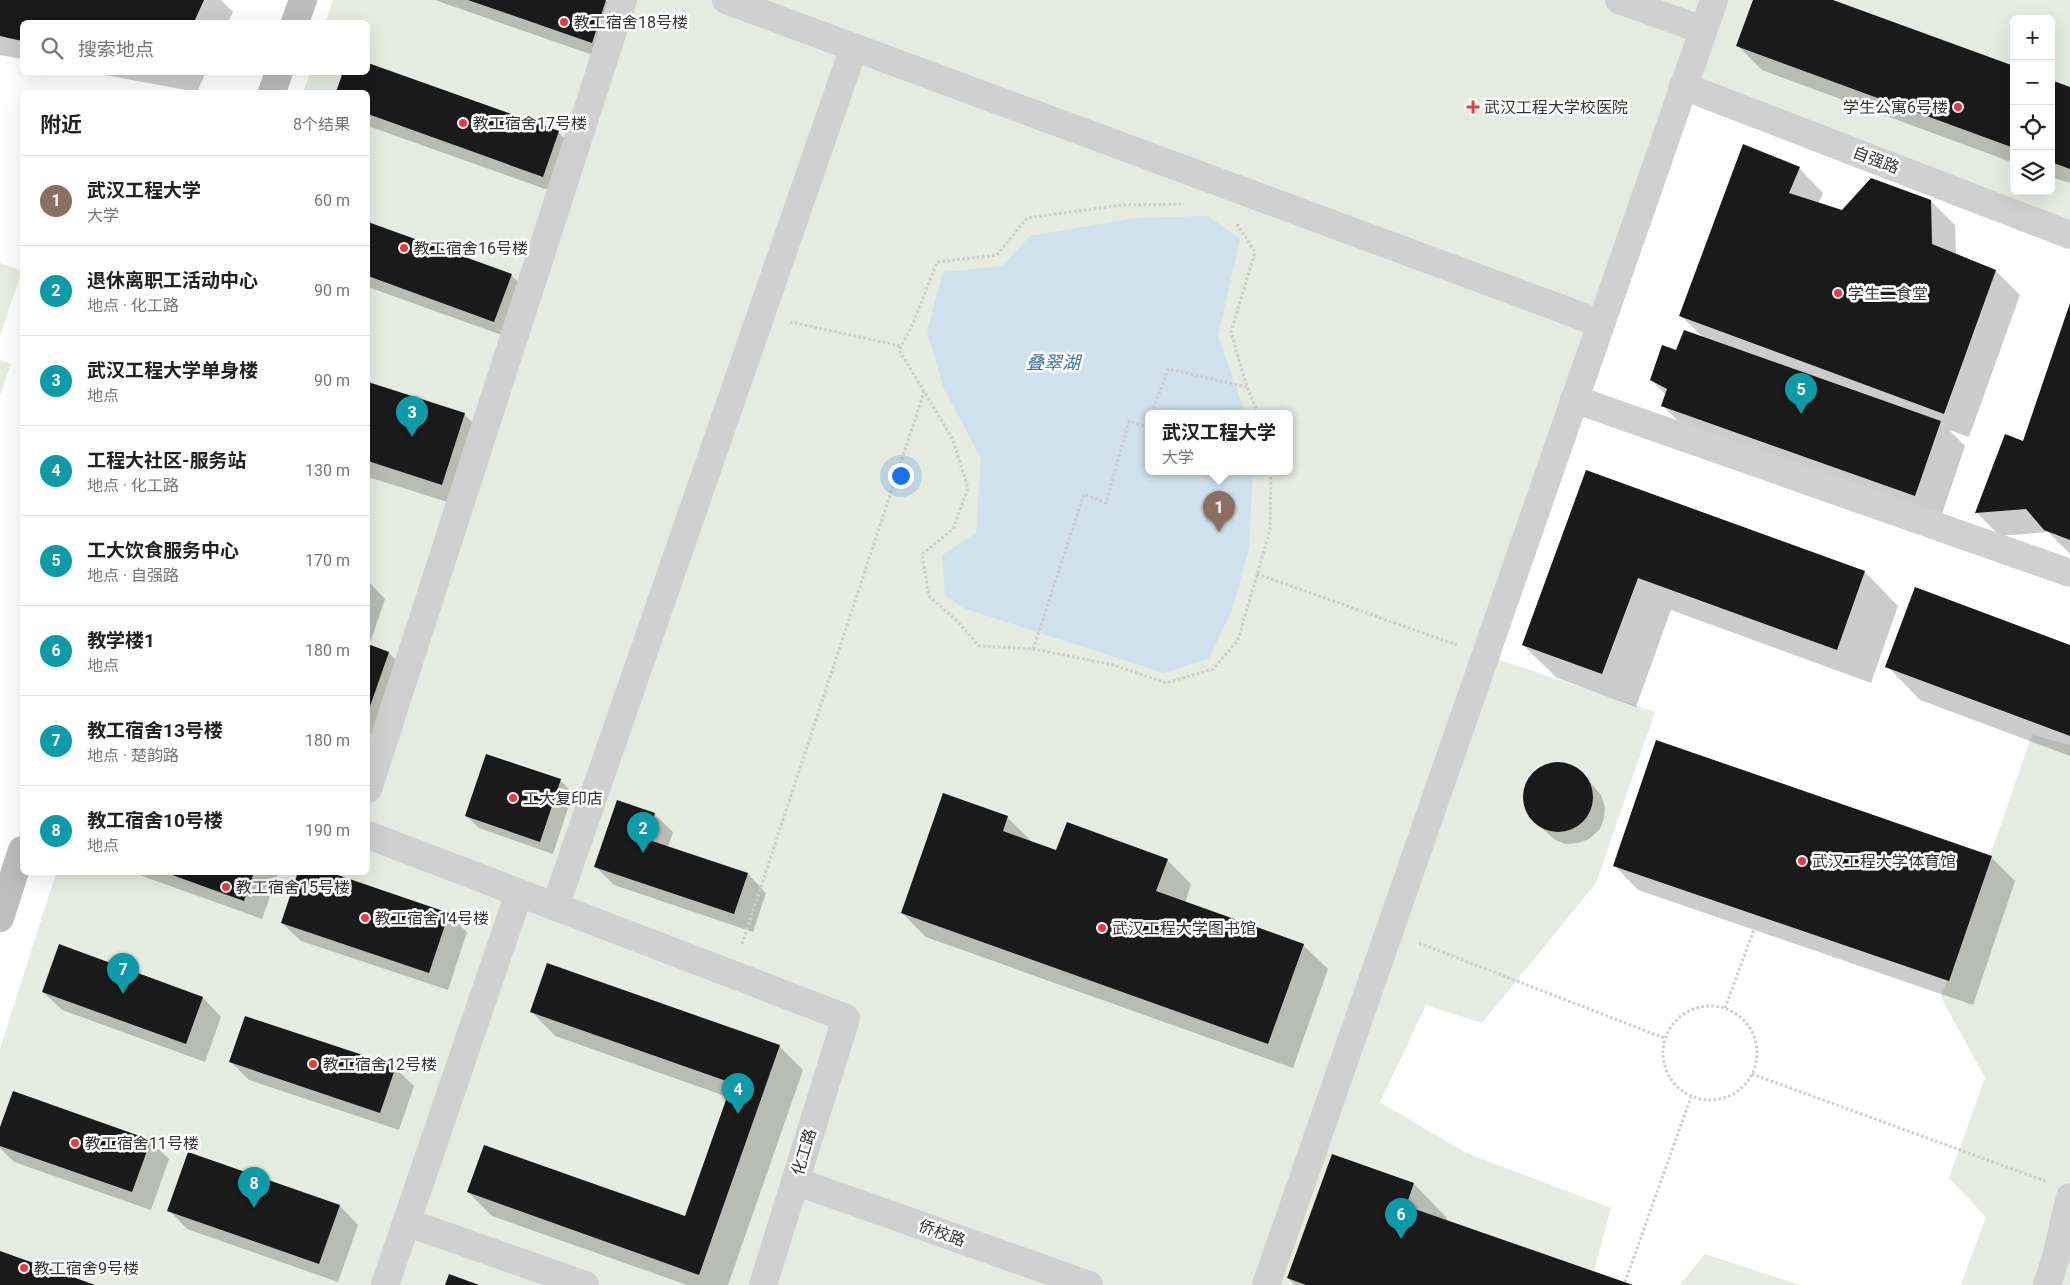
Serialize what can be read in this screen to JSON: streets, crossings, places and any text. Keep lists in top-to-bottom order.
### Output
{
  "streets": {
    "street": ["自强路", "化工路", "侨校路"]
  },
  "crossings": [
    ["化工路", "侨校路"]
  ],
  "water": ["叠翠湖"],
  "places": {
    "other": [
      "教工宿舍18号楼",
      "学生公寓6号楼",
      "教工宿舍17号楼",
      "教工宿舍16号楼",
      "学生二食堂",
      "工大复印店",
      "武汉工程大学体育馆",
      "教工宿舍15号楼",
      "教工宿舍14号楼",
      "武汉工程大学图书馆",
      "教工宿舍12号楼",
      "教工宿舍11号楼",
      "教工宿舍9号楼"
    ],
    "health": ["武汉工程大学校医院"]
  },
  "page": {
    "map_buttons": ["+", "−"],
    "search": "搜索地点",
    "heading": ["附近", "8个结果"],
    "list": [
      {
        "mark": "1",
        "name": "武汉工程大学",
        "note": "大学",
        "value": "60 m"
      },
      {
        "mark": "2",
        "name": "退休离职工活动中心",
        "note": "地点 · 化工路",
        "value": "90 m"
      },
      {
        "mark": "3",
        "name": "武汉工程大学单身楼",
        "note": "地点",
        "value": "90 m"
      },
      {
        "mark": "4",
        "name": "工程大社区-服务站",
        "note": "地点 · 化工路",
        "value": "130 m"
      },
      {
        "mark": "5",
        "name": "工大饮食服务中心",
        "note": "地点 · 自强路",
        "value": "170 m"
      },
      {
        "mark": "6",
        "name": "教学楼1",
        "note": "地点",
        "value": "180 m"
      },
      {
        "mark": "7",
        "name": "教工宿舍13号楼",
        "note": "地点 · 楚韵路",
        "value": "180 m"
      },
      {
        "mark": "8",
        "name": "教工宿舍10号楼",
        "note": "地点",
        "value": "190 m"
      }
    ],
    "pins": [
      "5",
      "3",
      "1",
      "2",
      "7",
      "4",
      "8",
      "6"
    ],
    "popup": ["武汉工程大学", "大学"]
  }
}
